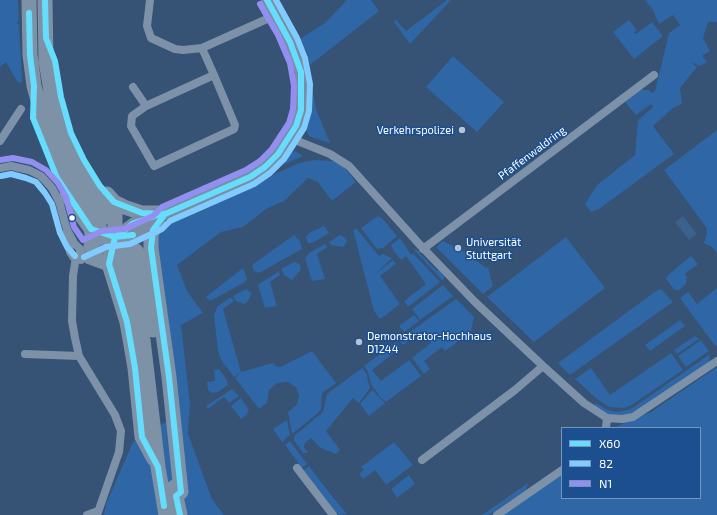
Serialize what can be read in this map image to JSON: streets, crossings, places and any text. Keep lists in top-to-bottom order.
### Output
{
  "streets": {
    "street": ["Pfaffenwaldring"]
  },
  "places": ["Verkehrspolizei", "Universität Stuttgart", "Demonstrator-Hochhaus D1244"],
  "lines": ["transit line X60", "transit line 82", "transit line N1"],
  "legend": ["X60", "82", "N1"]
}
